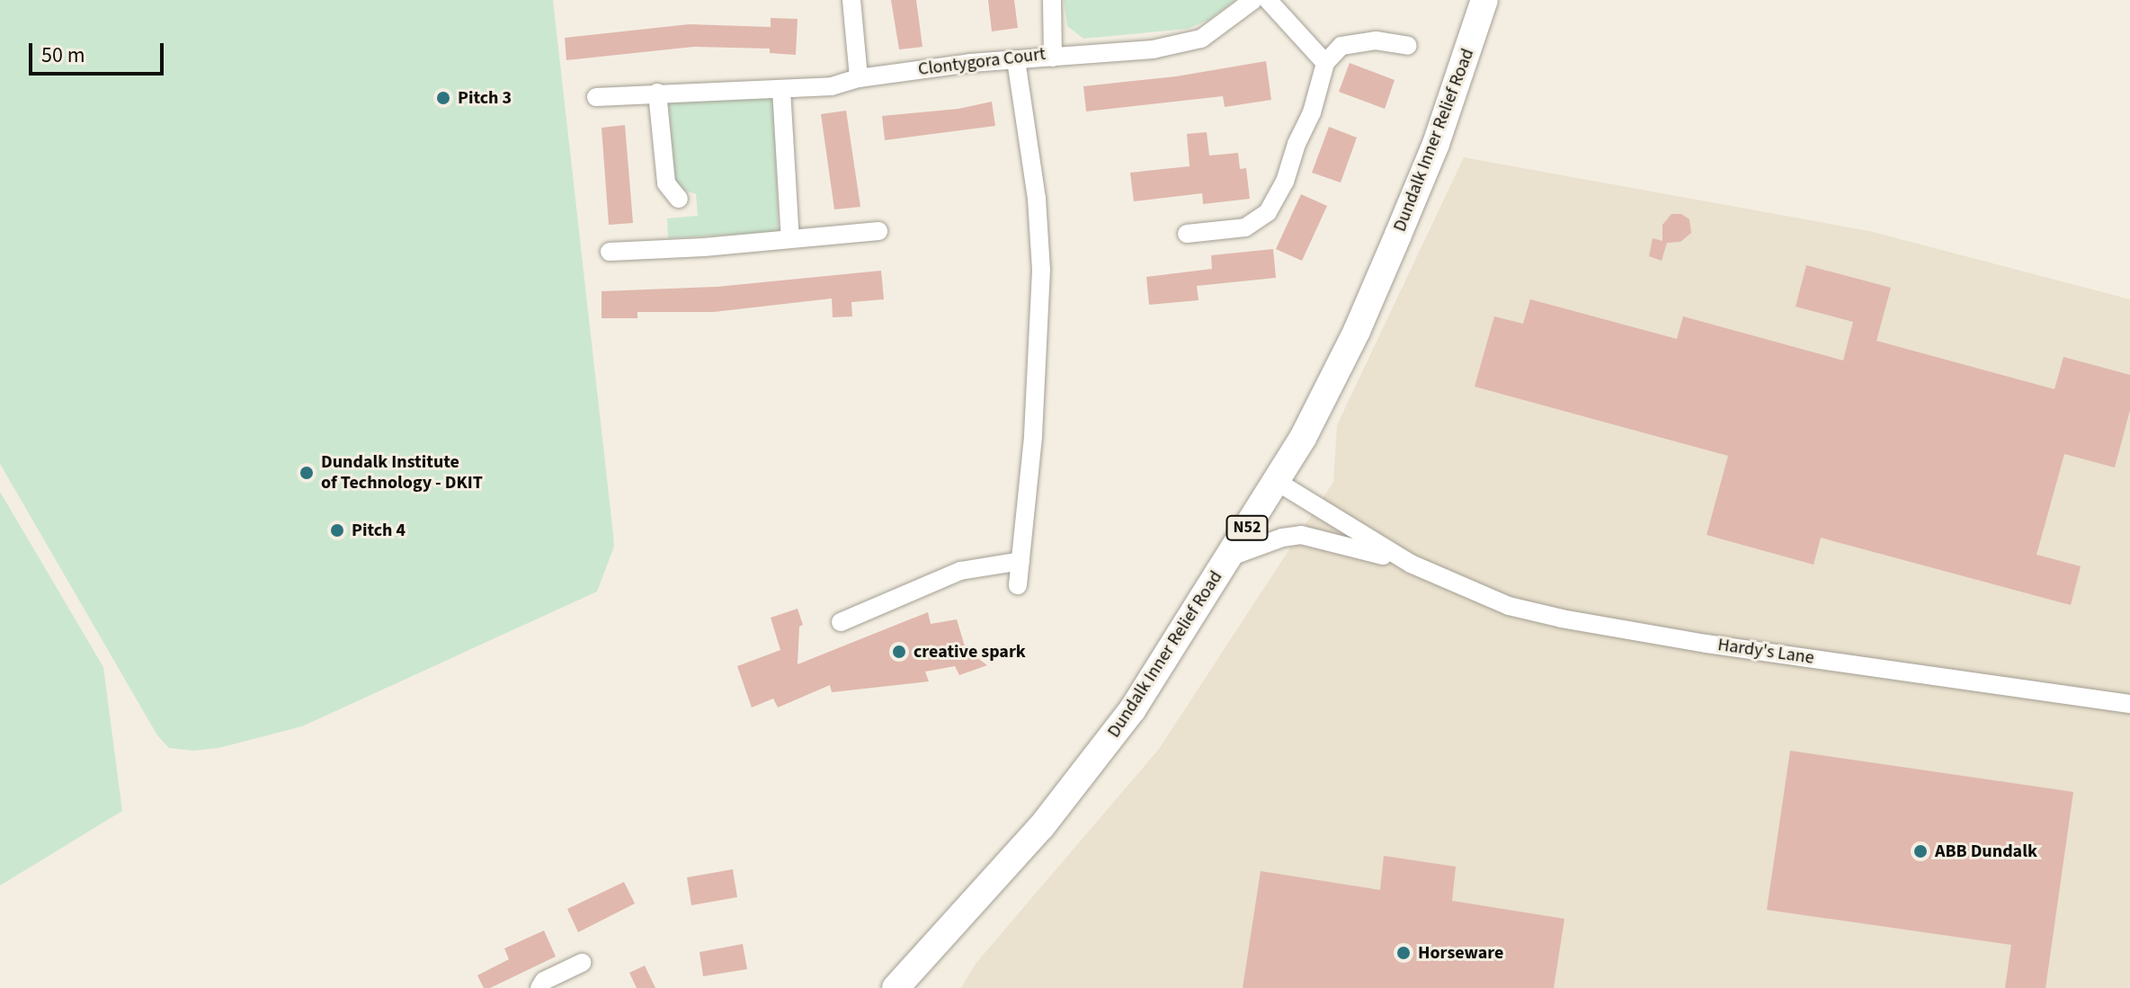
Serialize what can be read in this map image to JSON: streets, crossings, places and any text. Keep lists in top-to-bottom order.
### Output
{
  "streets": {
    "main road": ["Dundalk Inner Relief Road", "N52"],
    "street": ["Clontygora Court", "Hardy's Lane"]
  },
  "crossings": [
    ["Dundalk Inner Relief Road", "Hardy's Lane"]
  ],
  "places": [
    "Pitch 3",
    "Dundalk Institute of Technology - DKIT",
    "Pitch 4",
    "creative spark",
    "ABB Dundalk",
    "Horseware"
  ],
  "scale_bar": "50 m"
}
